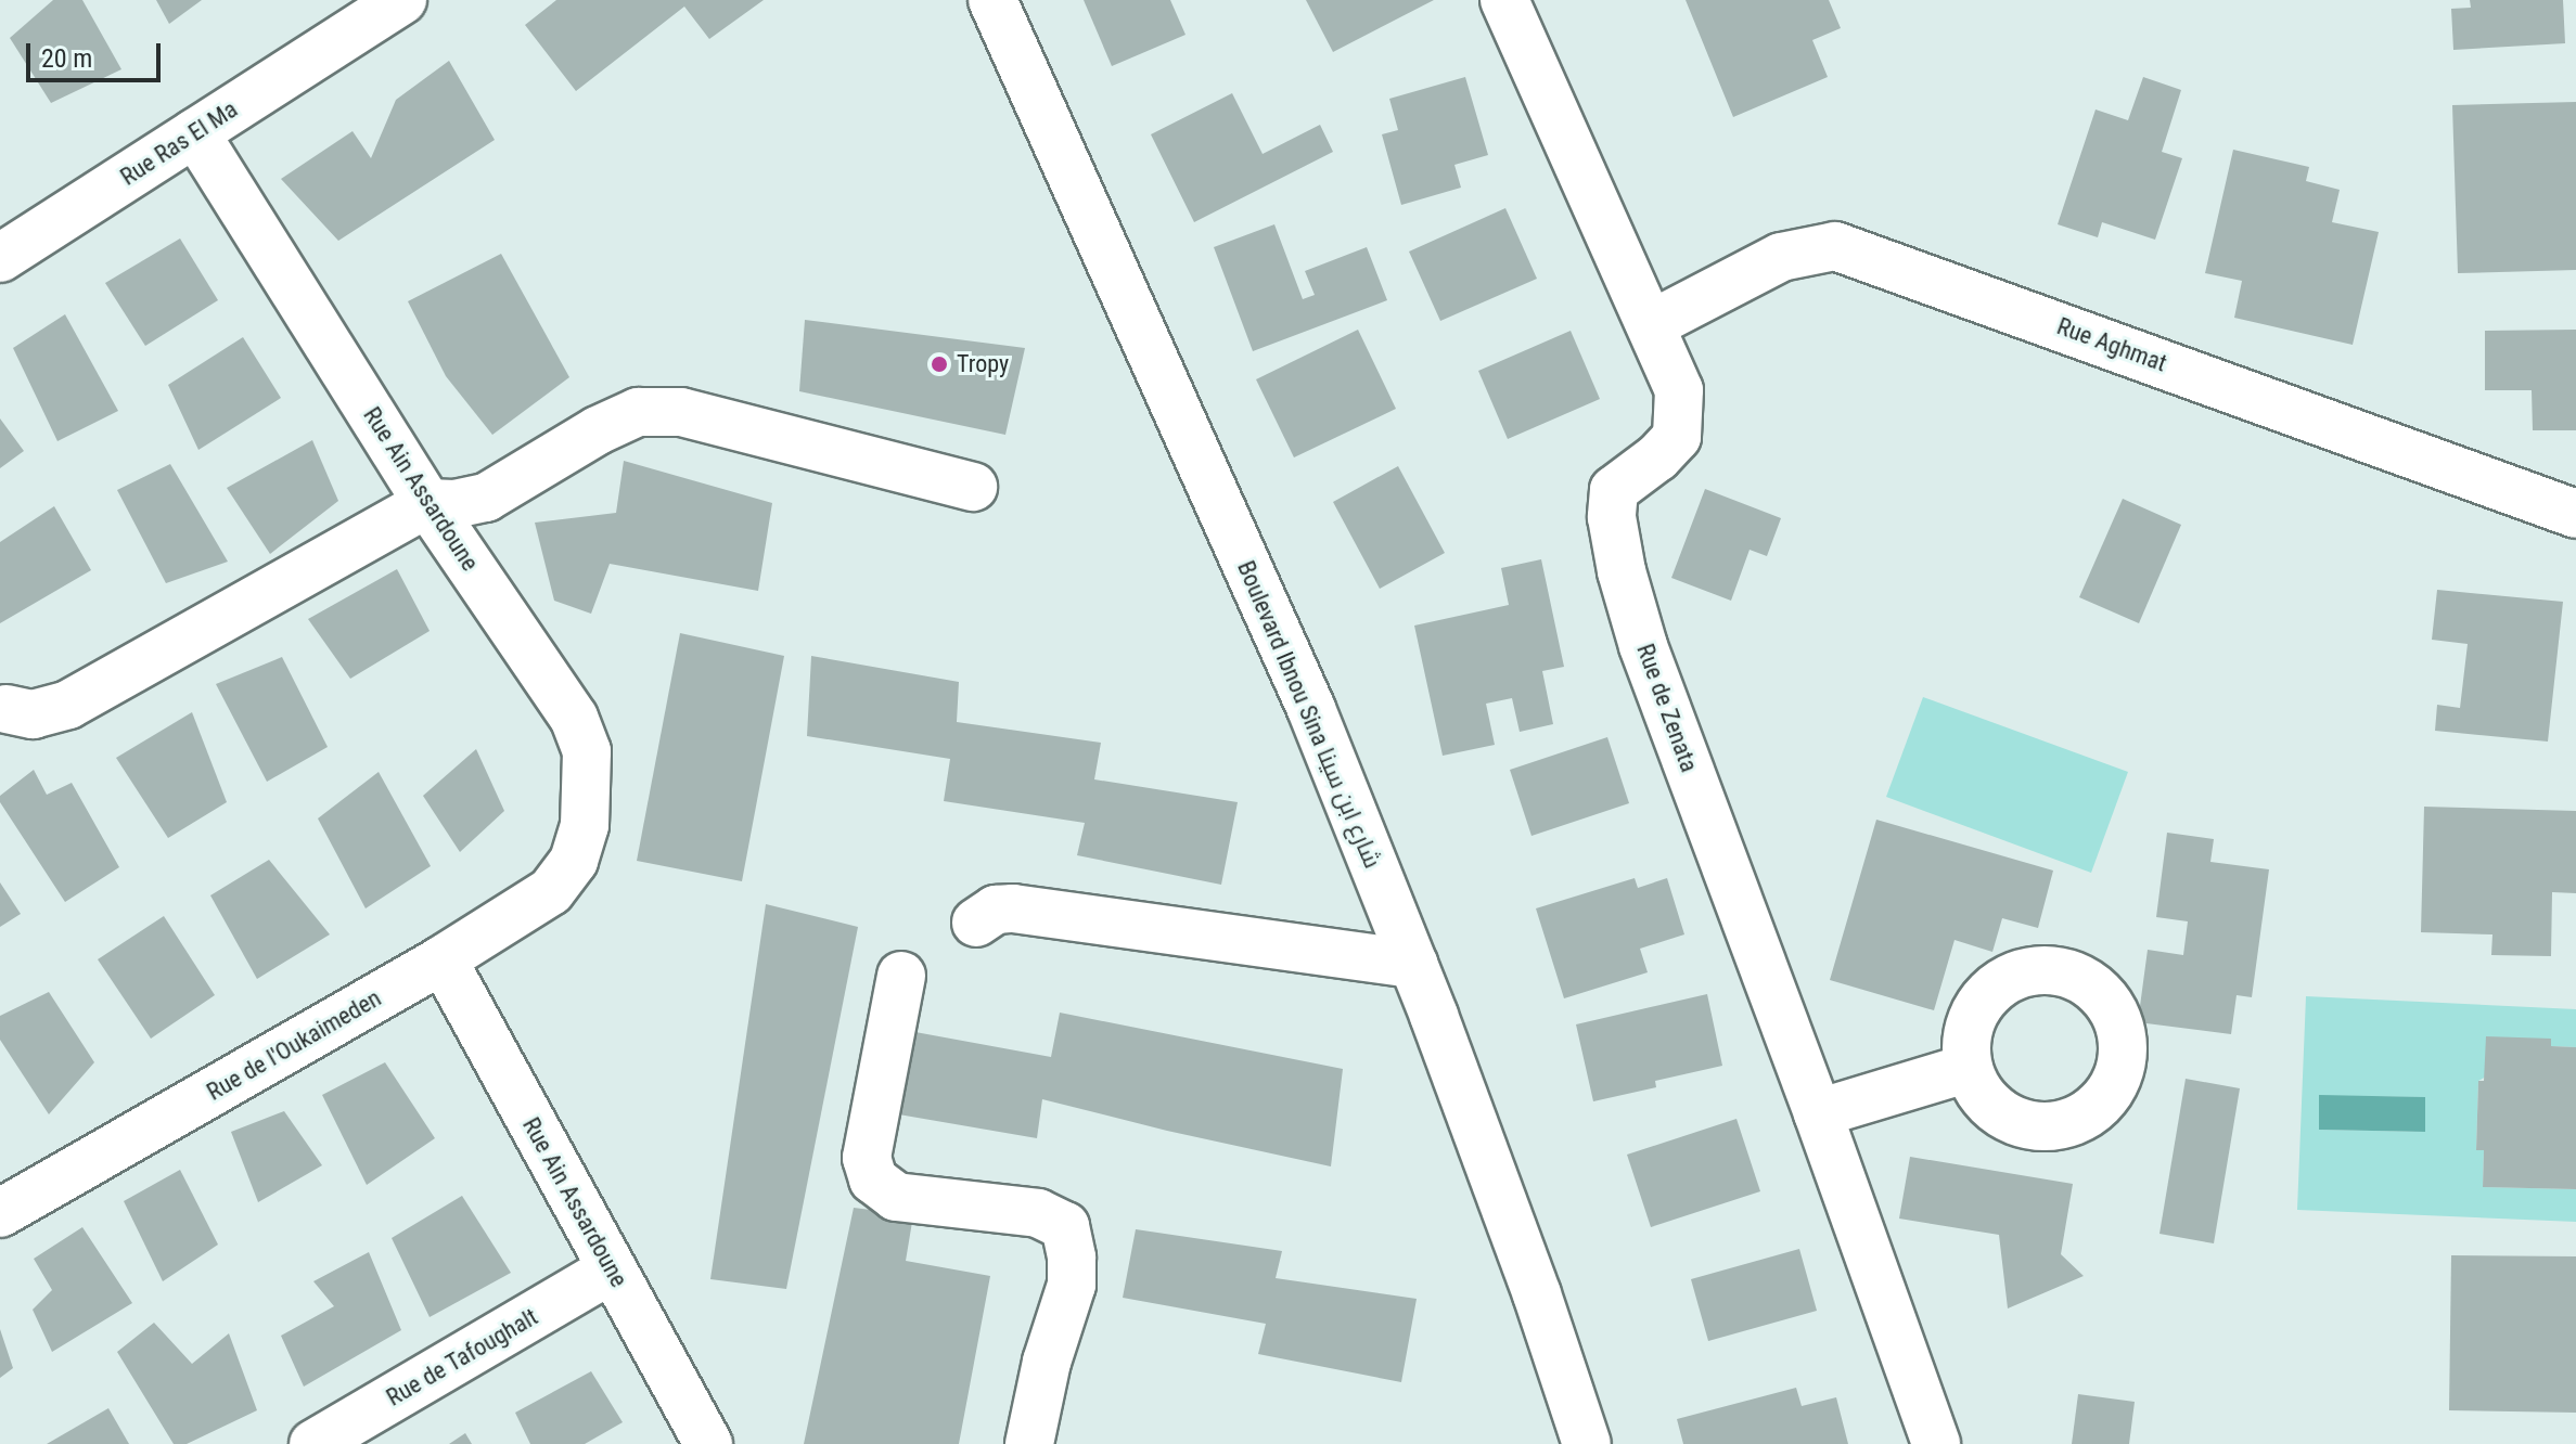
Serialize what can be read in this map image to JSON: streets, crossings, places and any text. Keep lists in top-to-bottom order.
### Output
{
  "streets": {
    "street": [
      "Rue Ras El Ma",
      "Rue Aghmat",
      "Rue Ain Assardoune",
      "Rue de Zenata",
      "Boulevard Ibnou Sina شارع ابن سينا",
      "Rue de l'Oukaimeden",
      "Rue de Tafoughalt"
    ]
  },
  "crossings": [
    ["Rue Ras El Ma", "Rue Ain Assardoune"],
    ["Rue Aghmat", "Rue de Zenata"],
    ["Rue Ain Assardoune", "Rue de l'Oukaimeden"],
    ["Rue Ain Assardoune", "Rue de Tafoughalt"]
  ],
  "places": ["Tropy"],
  "scale_bar": "20 m"
}
